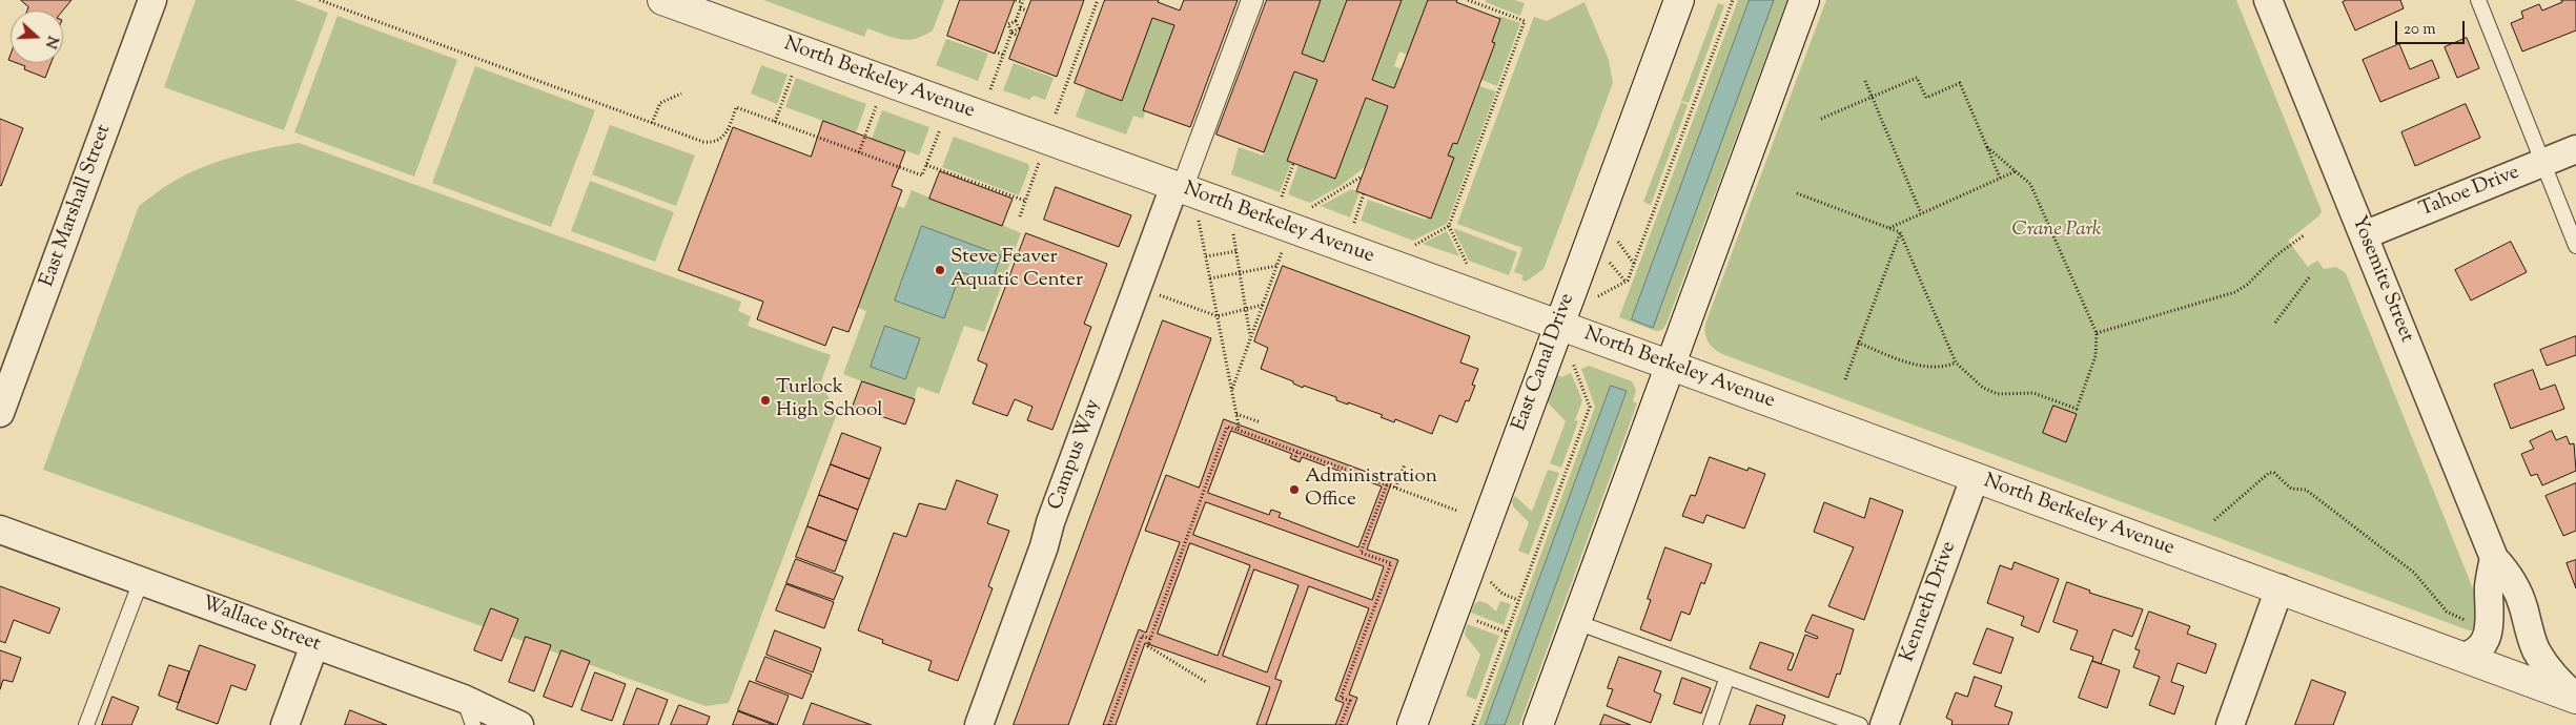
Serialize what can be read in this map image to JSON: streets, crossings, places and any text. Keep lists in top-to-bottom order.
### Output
{
  "streets": {
    "street": [
      "North Berkeley Avenue",
      "Tahoe Drive",
      "East Marshall Street",
      "Yosemite Street",
      "East Canal Drive",
      "Campus Way",
      "Kenneth Drive",
      "Wallace Street"
    ]
  },
  "crossings": [
    ["North Berkeley Avenue", "Yosemite Street"],
    ["North Berkeley Avenue", "East Canal Drive"],
    ["North Berkeley Avenue", "Campus Way"],
    ["North Berkeley Avenue", "Kenneth Drive"],
    ["Tahoe Drive", "Yosemite Street"]
  ],
  "parks": ["Crane Park"],
  "places": ["Steve Feaver Aquatic Center", "Turlock High School", "Administration Office"],
  "scale_bar": "20 m",
  "north": "right"
}
